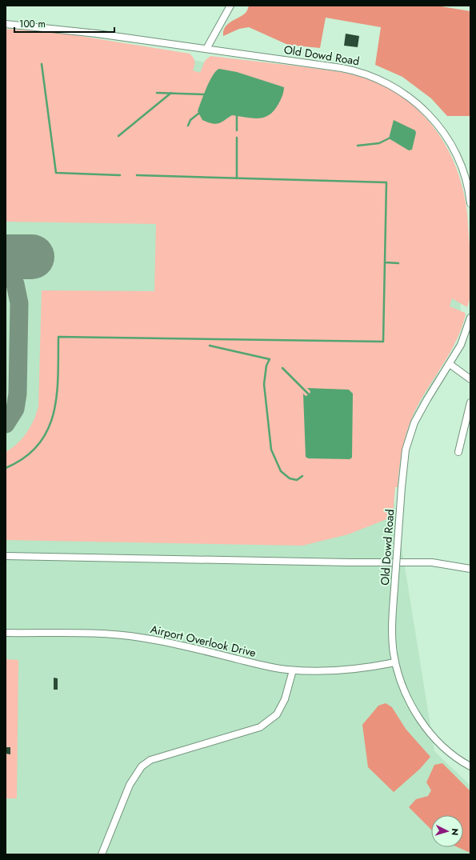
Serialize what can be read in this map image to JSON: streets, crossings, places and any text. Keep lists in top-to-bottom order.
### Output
{
  "streets": {
    "street": ["Old Dowd Road", "Airport Overlook Drive"]
  },
  "crossings": [
    ["Old Dowd Road", "Airport Overlook Drive"]
  ],
  "scale_bar": "100 m",
  "north": "right"
}
